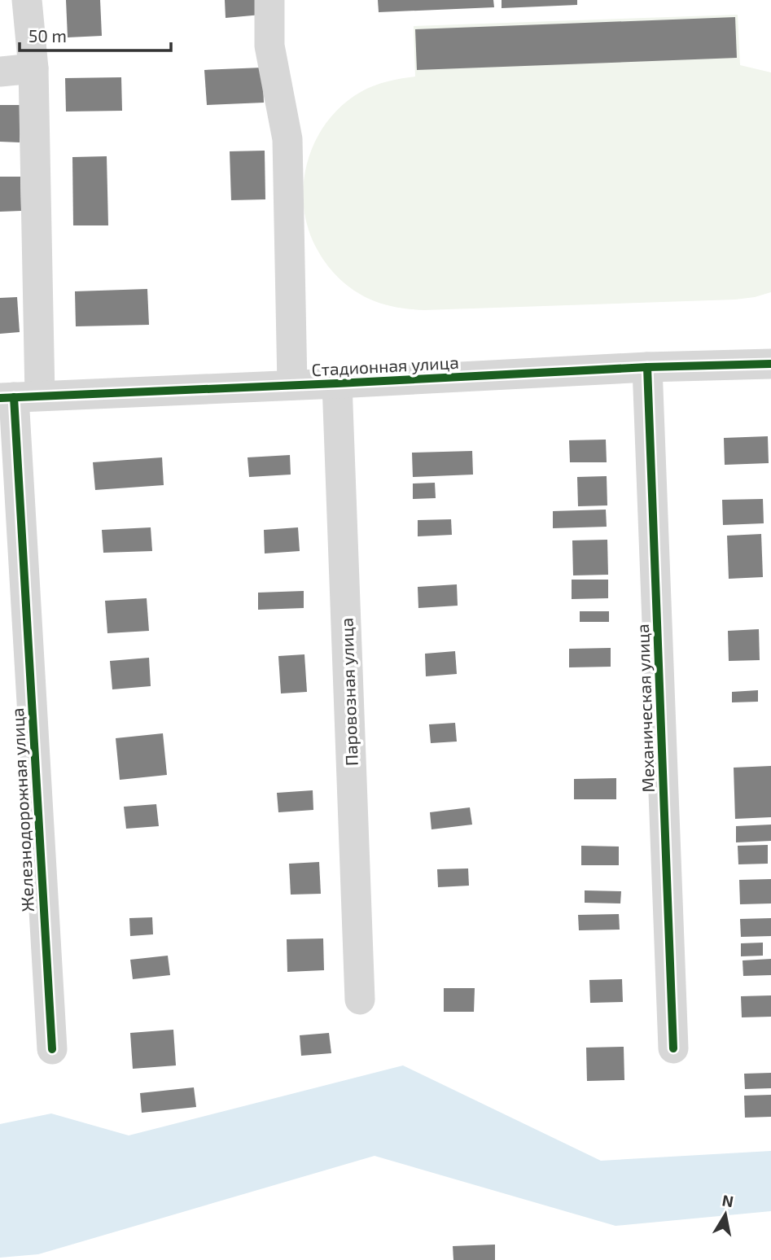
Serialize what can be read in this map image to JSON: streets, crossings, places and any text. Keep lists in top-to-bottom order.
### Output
{
  "streets": {
    "street": [
      "Стадионная улица",
      "Паровозная улица",
      "Механическая улица",
      "Железнодорожная улица"
    ]
  },
  "crossings": [
    ["Стадионная улица", "Паровозная улица"],
    ["Стадионная улица", "Механическая улица"],
    ["Стадионная улица", "Железнодорожная улица"]
  ],
  "scale_bar": "50 m",
  "north": "top"
}
